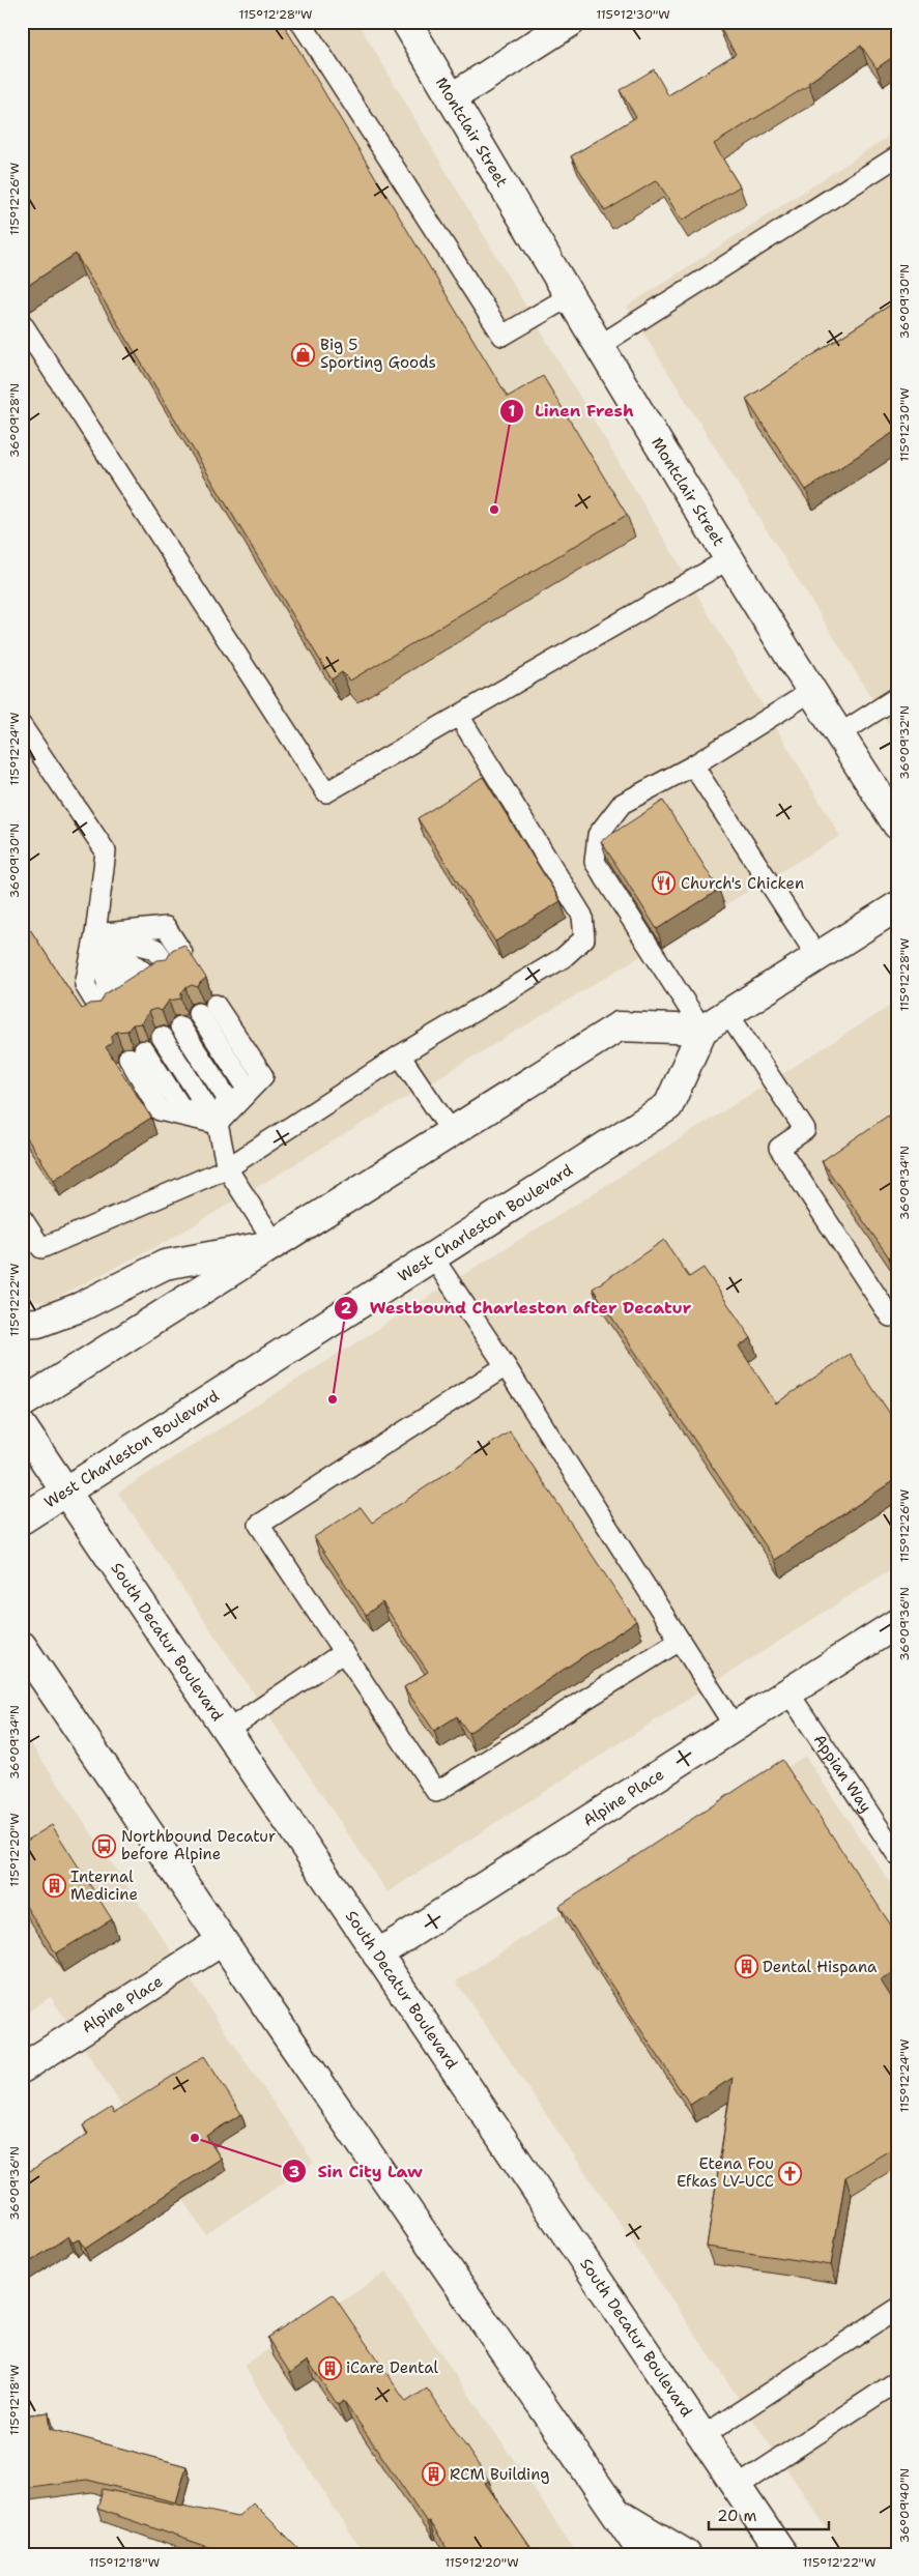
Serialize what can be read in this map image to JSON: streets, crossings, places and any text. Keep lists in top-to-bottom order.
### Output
{
  "streets": {
    "main road": [
      "Montclair Street",
      "West Charleston Boulevard",
      "South Decatur Boulevard",
      "Alpine Place"
    ],
    "lane": ["Appian Way"]
  },
  "crossings": [
    ["West Charleston Boulevard", "South Decatur Boulevard"],
    ["South Decatur Boulevard", "Alpine Place"],
    ["Appian Way", "Alpine Place"]
  ],
  "places": {
    "shop": ["Big 5 Sporting Goods"],
    "other": ["Linen Fresh", "Westbound Charleston after Decatur", "Sin City Law"],
    "restaurant": ["Church's Chicken"],
    "bus stop": ["Northbound Decatur before Alpine"],
    "building": [
      "Internal Medicine",
      "Dental Hispana",
      "iCare Dental",
      "RCM Building"
    ],
    "church": ["Etena Fou Efkas LV-UCC"]
  },
  "scale_bar": "20 m",
  "coordinates": [
    "115°12'28\"W",
    "115°12'30\"W",
    "115°12'26\"W",
    "36°09'30\"N",
    "36°09'28\"N",
    "36°09'32\"N",
    "115°12'24\"W",
    "36°09'34\"N",
    "115°12'22\"W",
    "36°09'36\"N",
    "115°12'20\"W",
    "115°12'18\"W",
    "36°09'40\"N"
  ]
}
